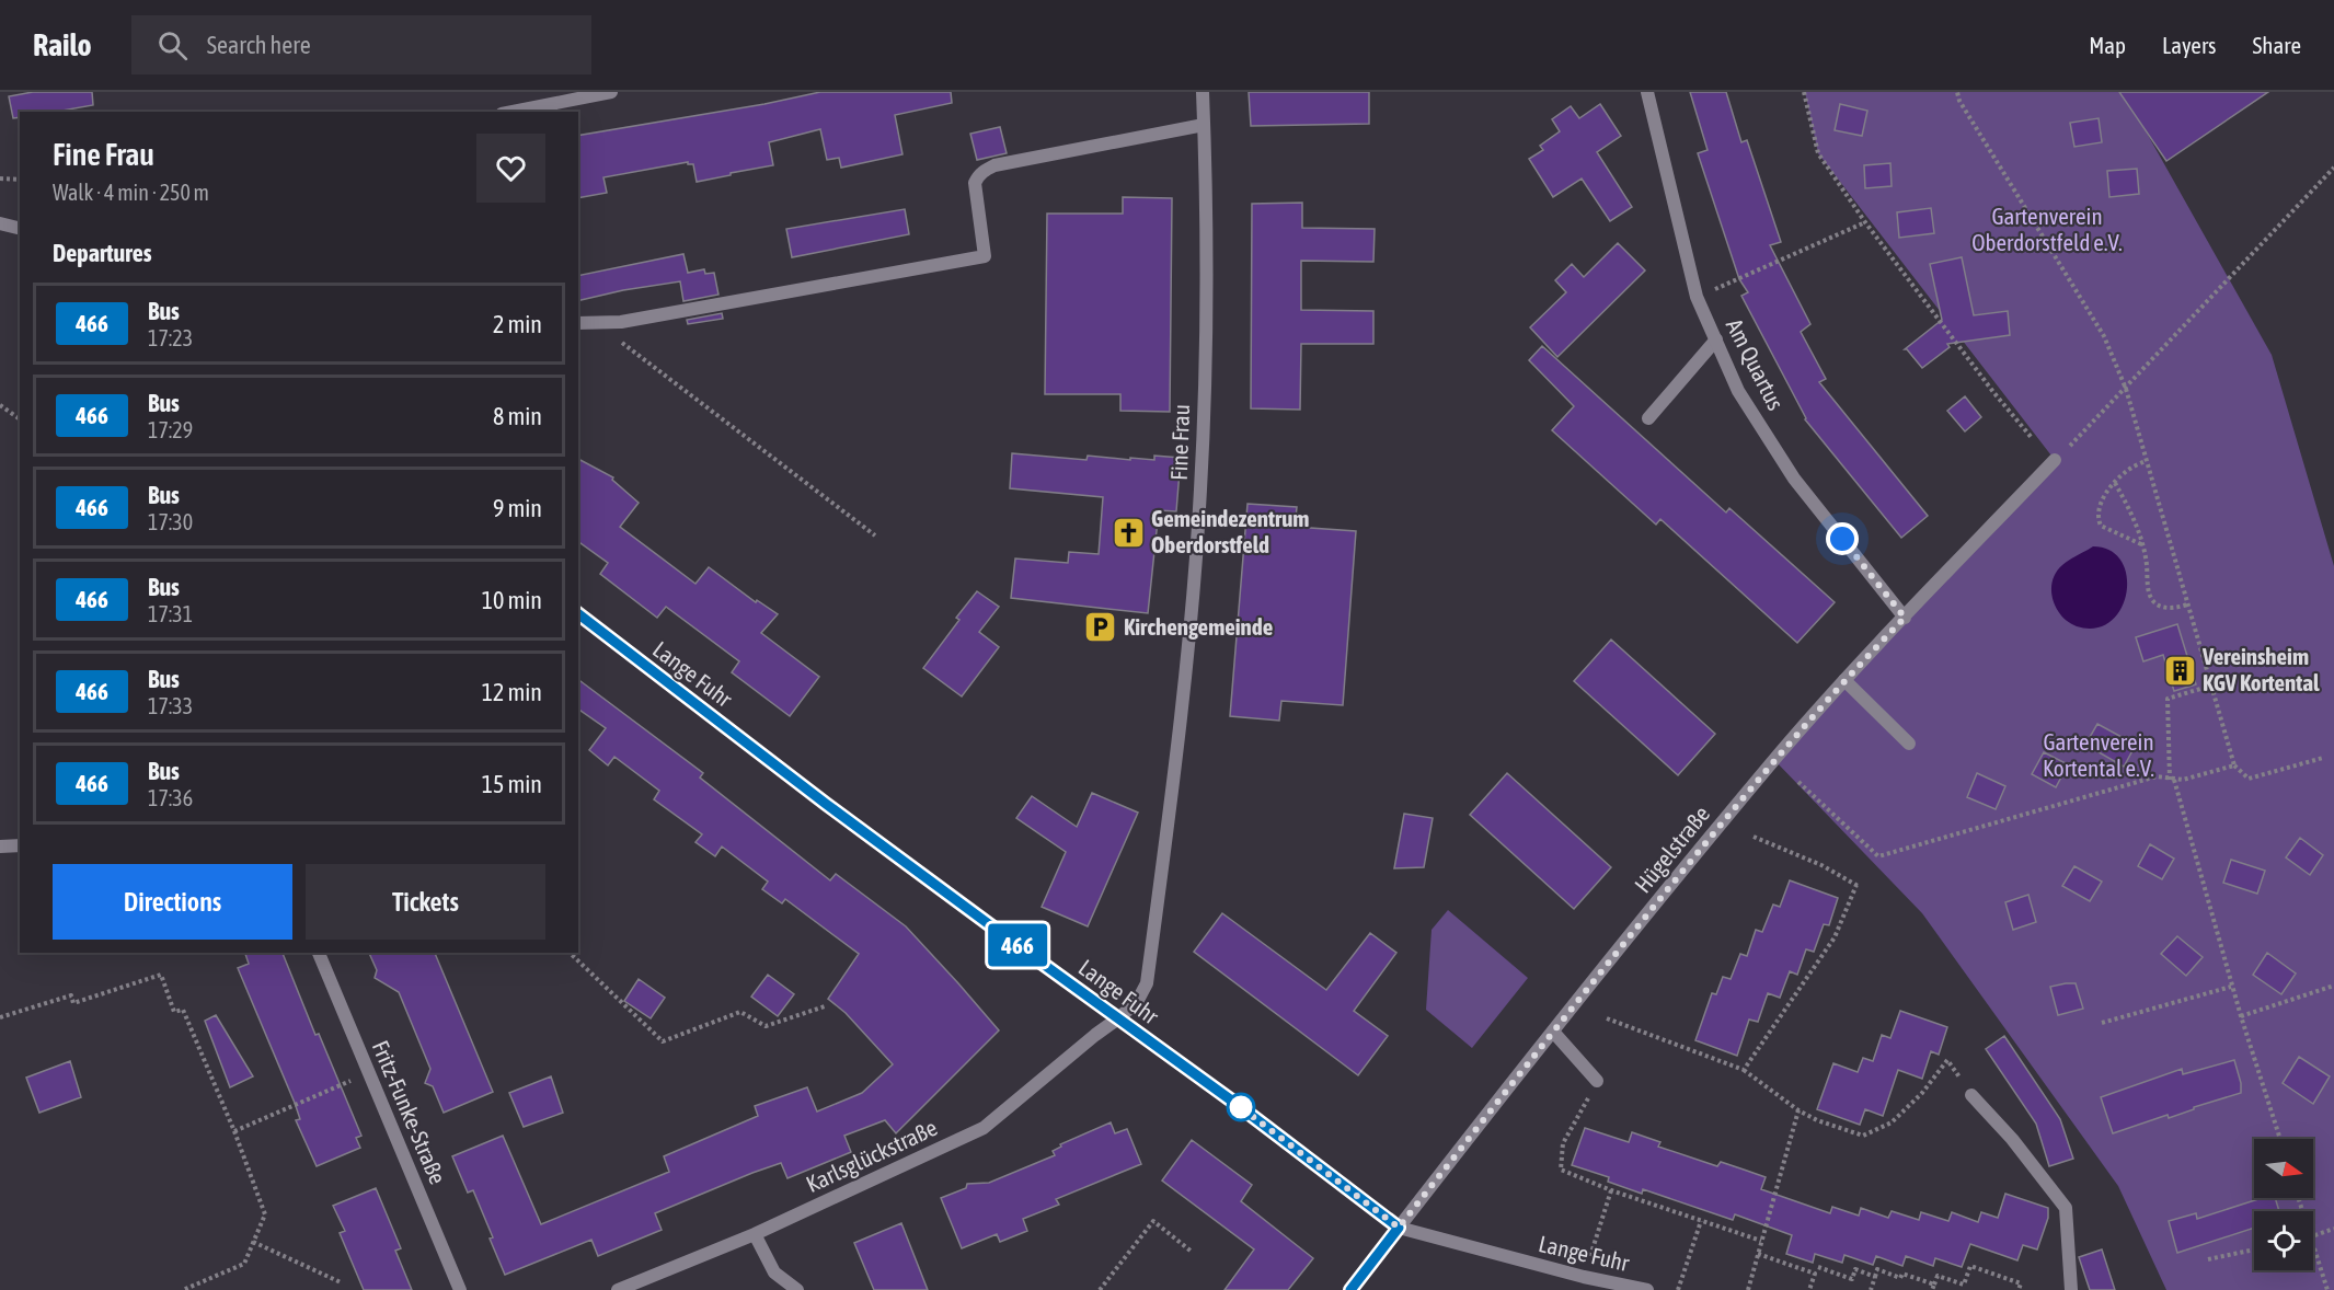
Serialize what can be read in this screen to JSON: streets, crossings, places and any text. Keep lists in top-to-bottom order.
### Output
{
  "streets": {
    "street": [
      "Am Quartus",
      "Fine Frau",
      "Lange Fuhr",
      "Hügelstraße",
      "Fritz-Funke-Straße",
      "Karlsglückstraße"
    ]
  },
  "crossings": [
    ["Am Quartus", "Hügelstraße"],
    ["Fine Frau", "Lange Fuhr"],
    ["Fine Frau", "Karlsglückstraße"],
    ["Lange Fuhr", "Hügelstraße"],
    ["Lange Fuhr", "Karlsglückstraße"]
  ],
  "parks": ["Gartenverein Oberdorstfeld e.V.", "Gartenverein Kortental e.V."],
  "places": {
    "church": ["Gemeindezentrum Oberdorstfeld"],
    "parking": ["Kirchengemeinde"],
    "building": ["Vereinsheim KGV Kortental"]
  },
  "lines": ["bus line 466"],
  "north": "right",
  "page": {
    "header": "Railo",
    "search": "Search here",
    "nav": ["Map", "Layers", "Share"],
    "on_map": "466",
    "heading": [
      ["Fine Frau", "Walk · 4 min · 250 m"],
      "Departures"
    ],
    "list": [
      {
        "mark": "466",
        "name": "Bus",
        "note": "17:23",
        "value": "2 min"
      },
      {
        "mark": "466",
        "name": "Bus",
        "note": "17:29",
        "value": "8 min"
      },
      {
        "mark": "466",
        "name": "Bus",
        "note": "17:30",
        "value": "9 min"
      },
      {
        "mark": "466",
        "name": "Bus",
        "note": "17:31",
        "value": "10 min"
      },
      {
        "mark": "466",
        "name": "Bus",
        "note": "17:33",
        "value": "12 min"
      },
      {
        "mark": "466",
        "name": "Bus",
        "note": "17:36",
        "value": "15 min"
      }
    ],
    "buttons": ["Directions", "Tickets"]
  }
}
